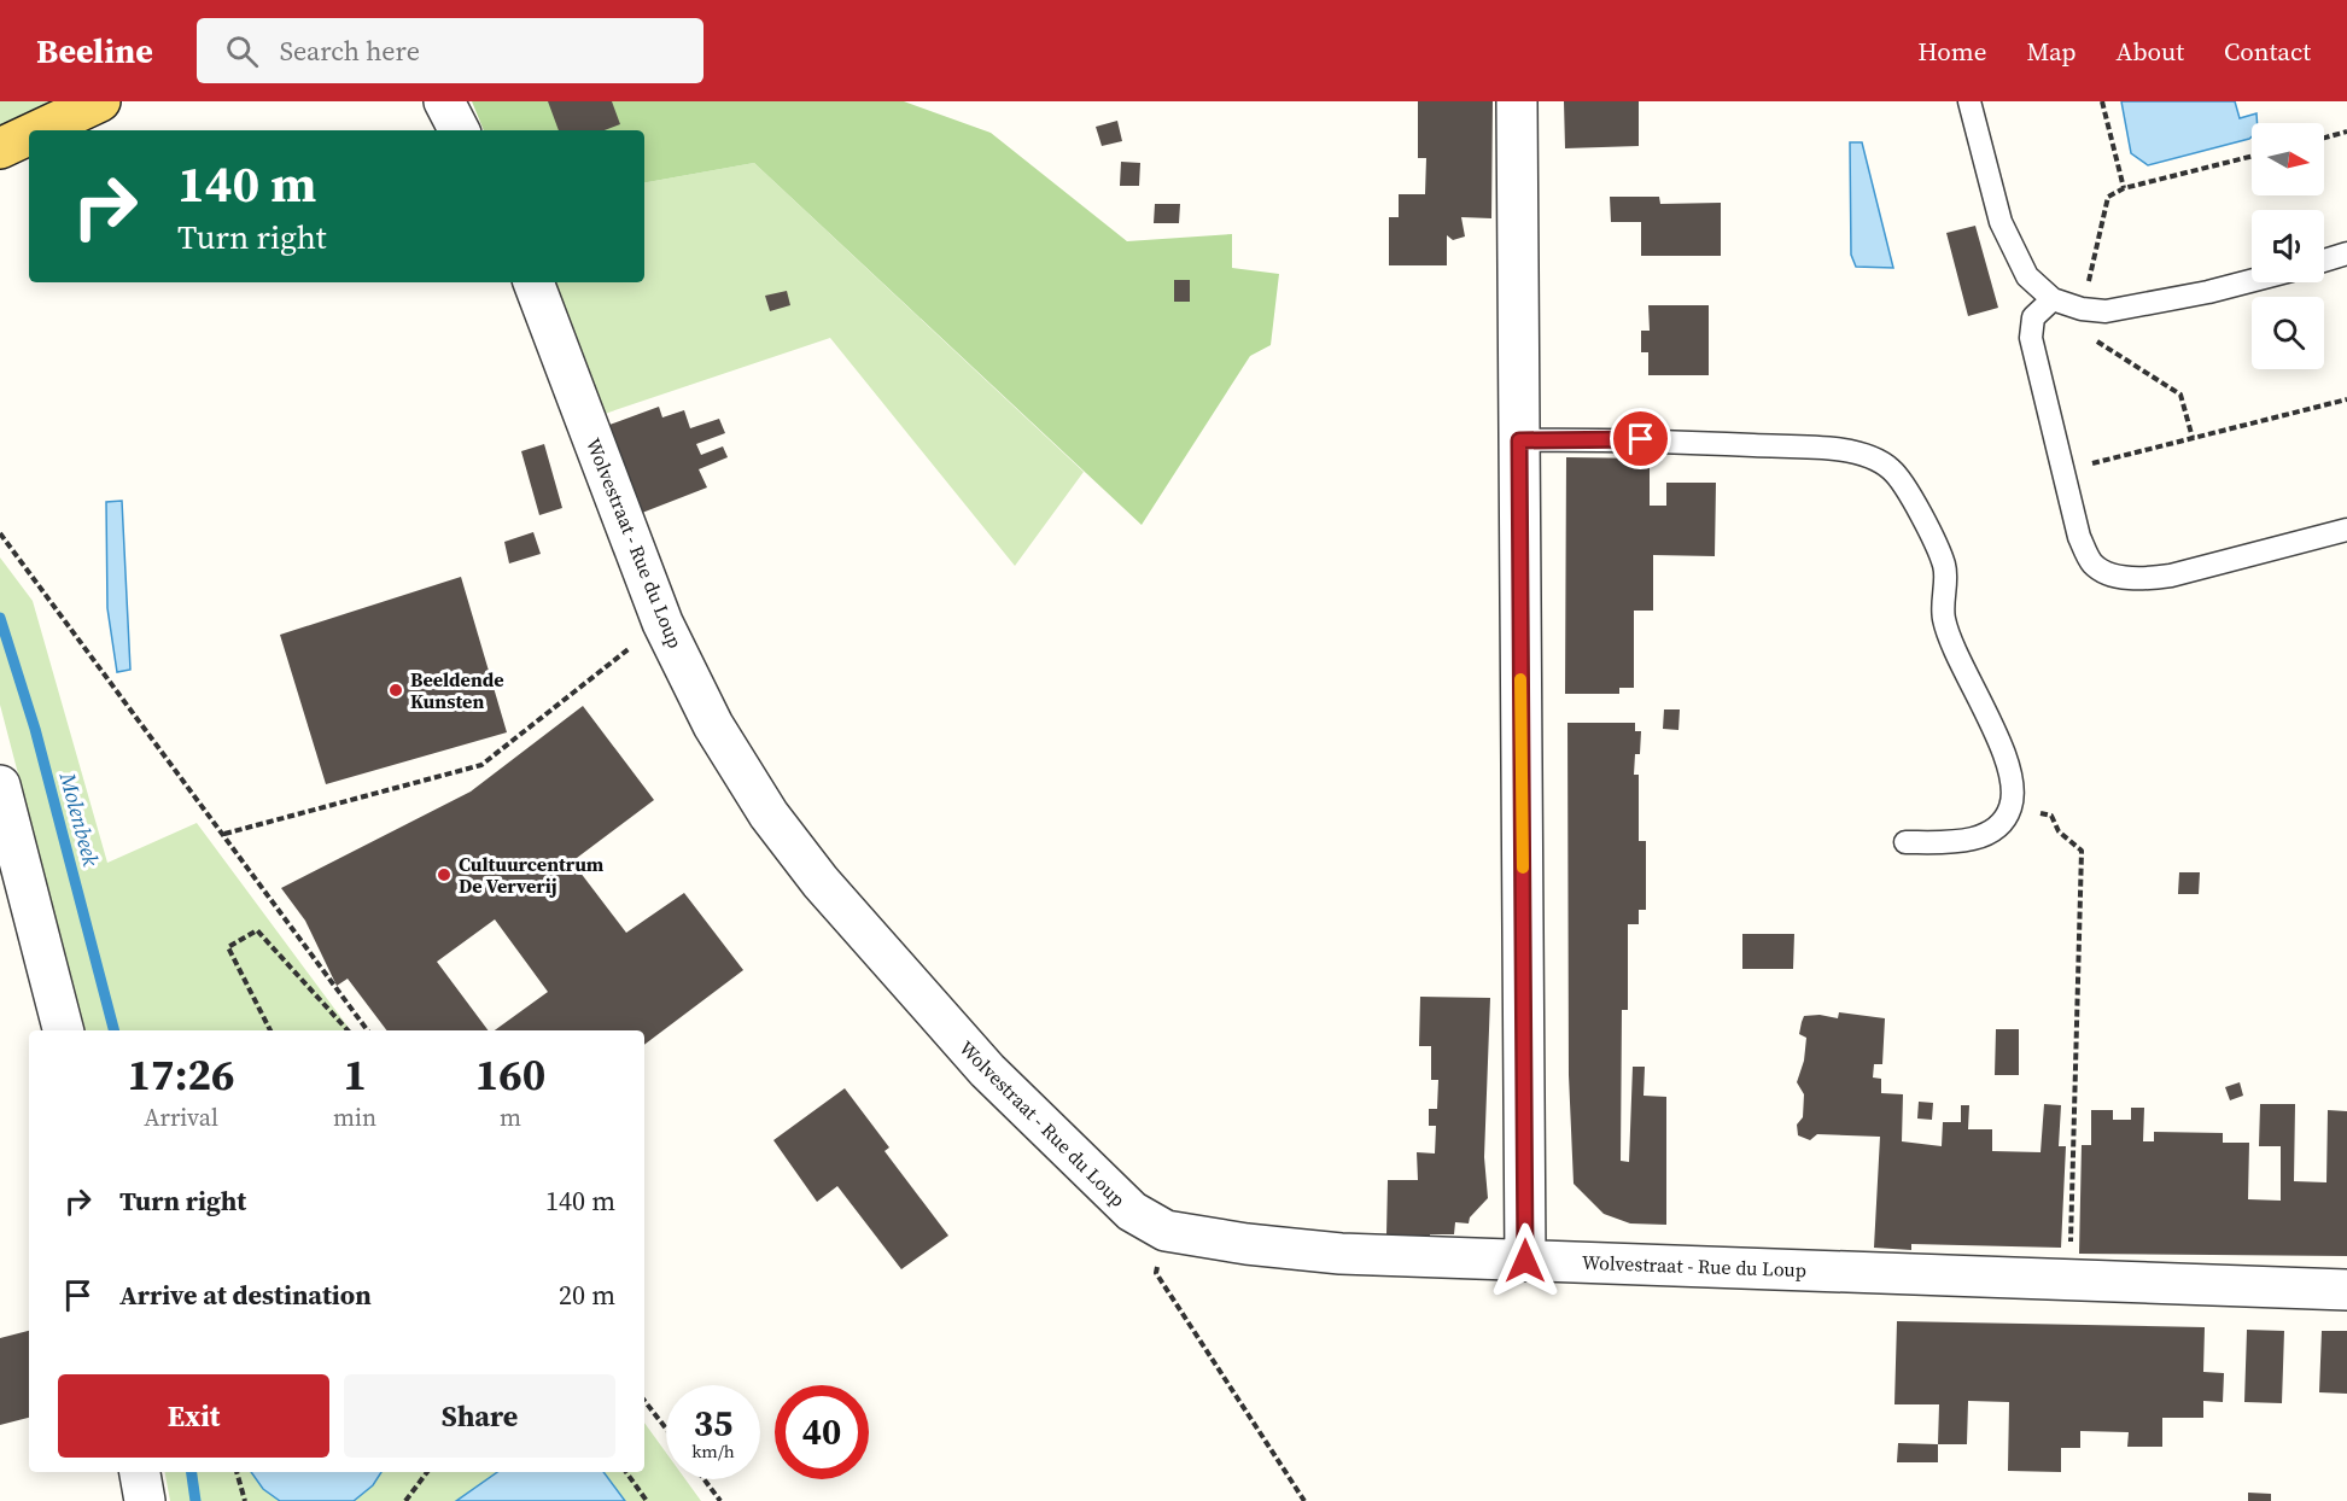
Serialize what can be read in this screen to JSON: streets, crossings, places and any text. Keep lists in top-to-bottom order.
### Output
{
  "streets": {
    "street": ["Wolvestraat - Rue du Loup"]
  },
  "water": ["Molenbeek"],
  "places": ["Beeldende Kunsten", "Cultuurcentrum De Ververij"],
  "north": "right",
  "page": {
    "header": "Beeline",
    "search": "Search here",
    "nav": [
      "Home",
      "Map",
      "About",
      "Contact"
    ],
    "turn": ["140 m", "Turn right"],
    "eta": [
      "17:26",
      "Arrival",
      "1",
      "min",
      "160",
      "m"
    ],
    "list": [
      {
        "name": "Turn right",
        "value": "140 m"
      },
      {
        "name": "Arrive at destination",
        "value": "20 m"
      }
    ],
    "buttons": ["Exit", "Share"],
    "speed": "35 km/h",
    "limit": "40"
  }
}
